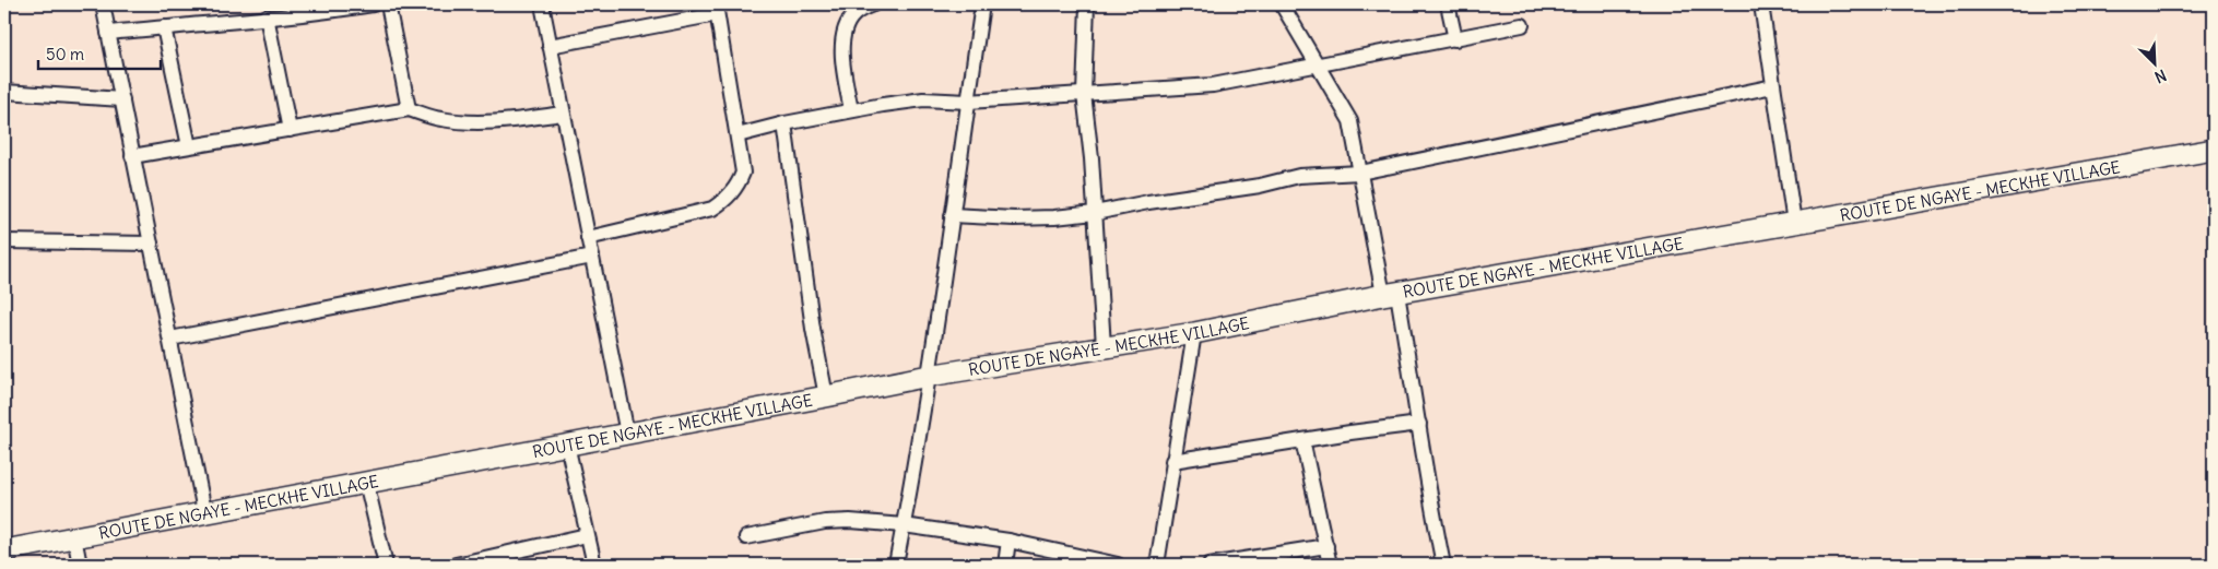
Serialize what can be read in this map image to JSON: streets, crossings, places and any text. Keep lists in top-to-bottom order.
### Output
{
  "streets": {
    "main road": ["ROUTE DE NGAYE - MECKHE VILLAGE"]
  },
  "scale_bar": "50 m",
  "north": "bottom right"
}
